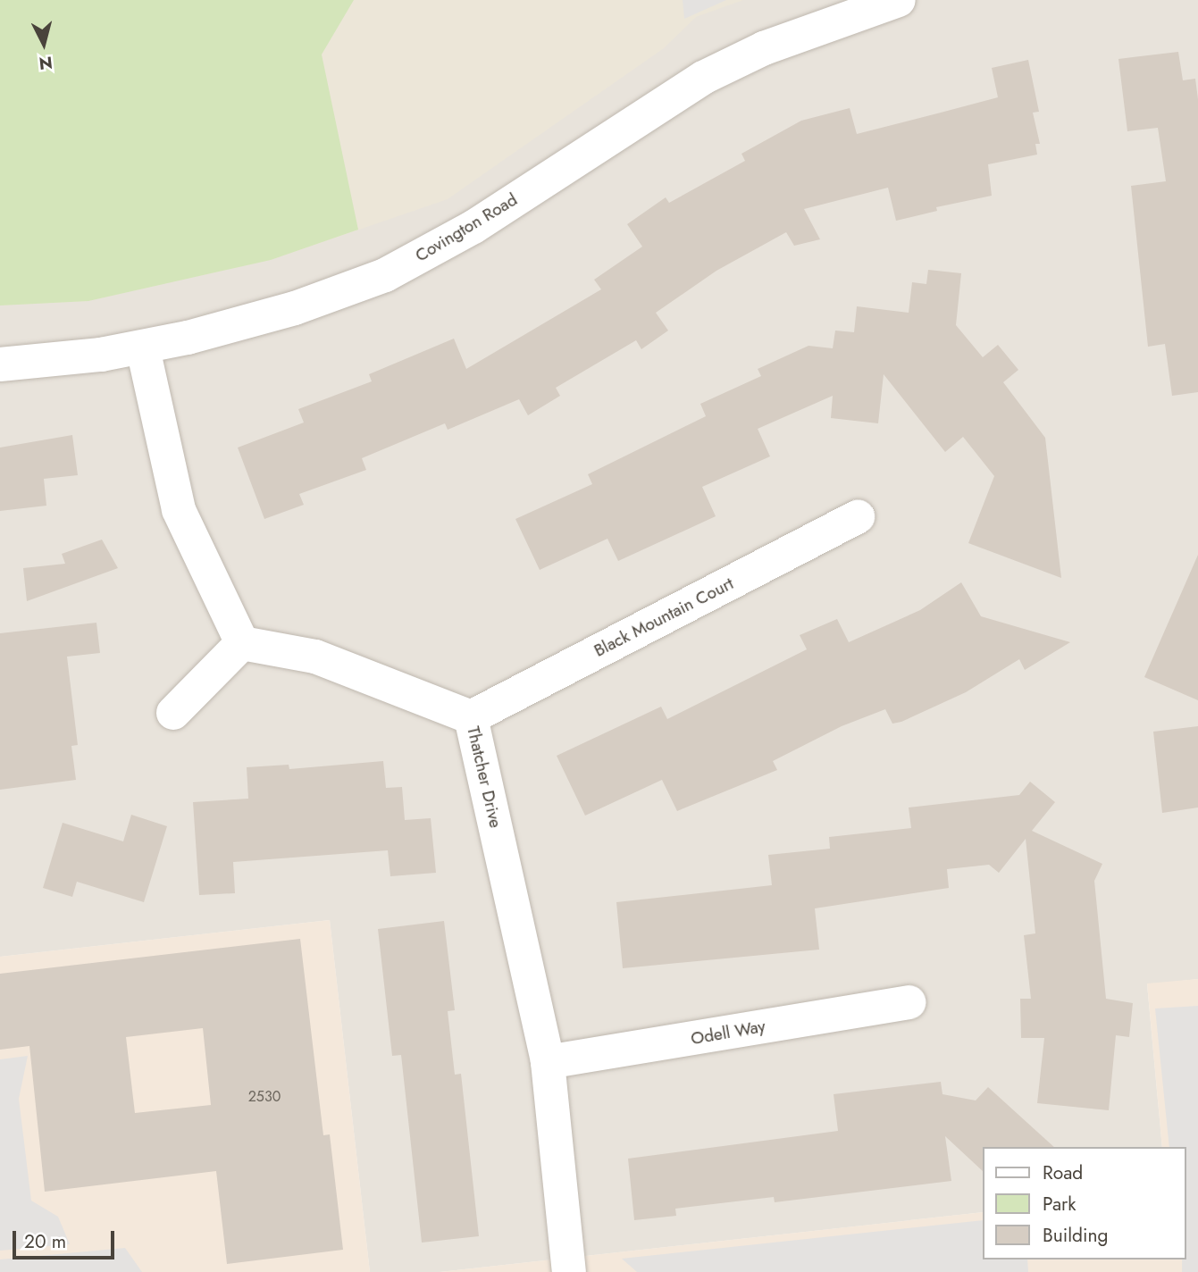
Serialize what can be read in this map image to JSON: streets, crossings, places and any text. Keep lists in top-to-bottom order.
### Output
{
  "streets": {
    "street": [
      "Covington Road",
      "Black Mountain Court",
      "Thatcher Drive",
      "Odell Way"
    ]
  },
  "crossings": [
    ["Black Mountain Court", "Thatcher Drive"],
    ["Thatcher Drive", "Odell Way"]
  ],
  "house_numbers": ["2530"],
  "legend": ["Road", "Park", "Building"],
  "scale_bar": "20 m",
  "north": "bottom"
}
